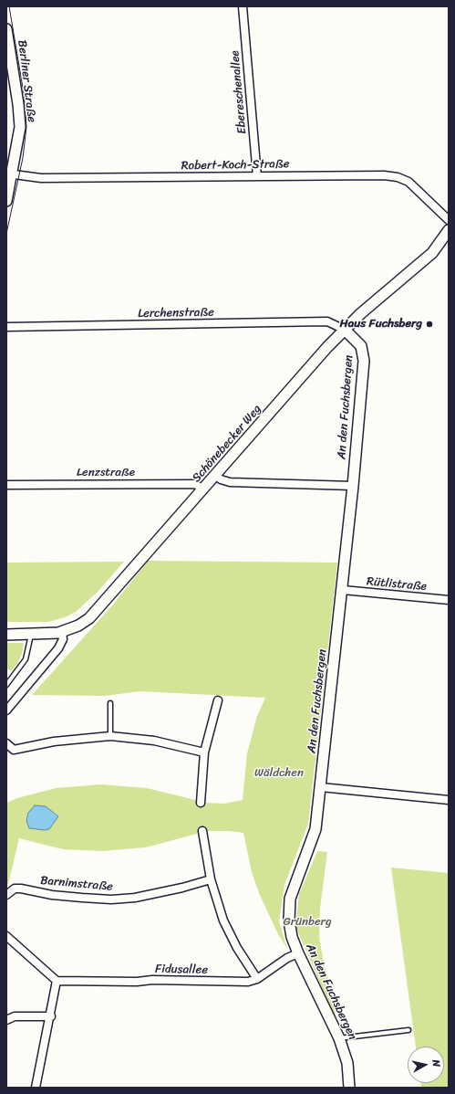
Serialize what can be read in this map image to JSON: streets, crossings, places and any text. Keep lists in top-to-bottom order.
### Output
{
  "streets": {
    "street": [
      "Berliner Straße",
      "Ebereschenallee",
      "Robert-Koch-Straße",
      "Lerchenstraße",
      "An den Fuchsbergen",
      "Schönebecker Weg",
      "Lenzstraße",
      "Rütlistraße",
      "Barnimstraße",
      "Fidusallee"
    ]
  },
  "crossings": [
    ["Berliner Straße", "Robert-Koch-Straße"],
    ["Ebereschenallee", "Robert-Koch-Straße"],
    ["Lerchenstraße", "An den Fuchsbergen"],
    ["Lerchenstraße", "Schönebecker Weg"],
    ["An den Fuchsbergen", "Schönebecker Weg"],
    ["An den Fuchsbergen", "Rütlistraße"],
    ["An den Fuchsbergen", "Fidusallee"],
    ["Schönebecker Weg", "Lenzstraße"]
  ],
  "parks": ["Wäldchen", "Grünberg"],
  "places": ["Haus Fuchsberg"],
  "north": "right"
}
